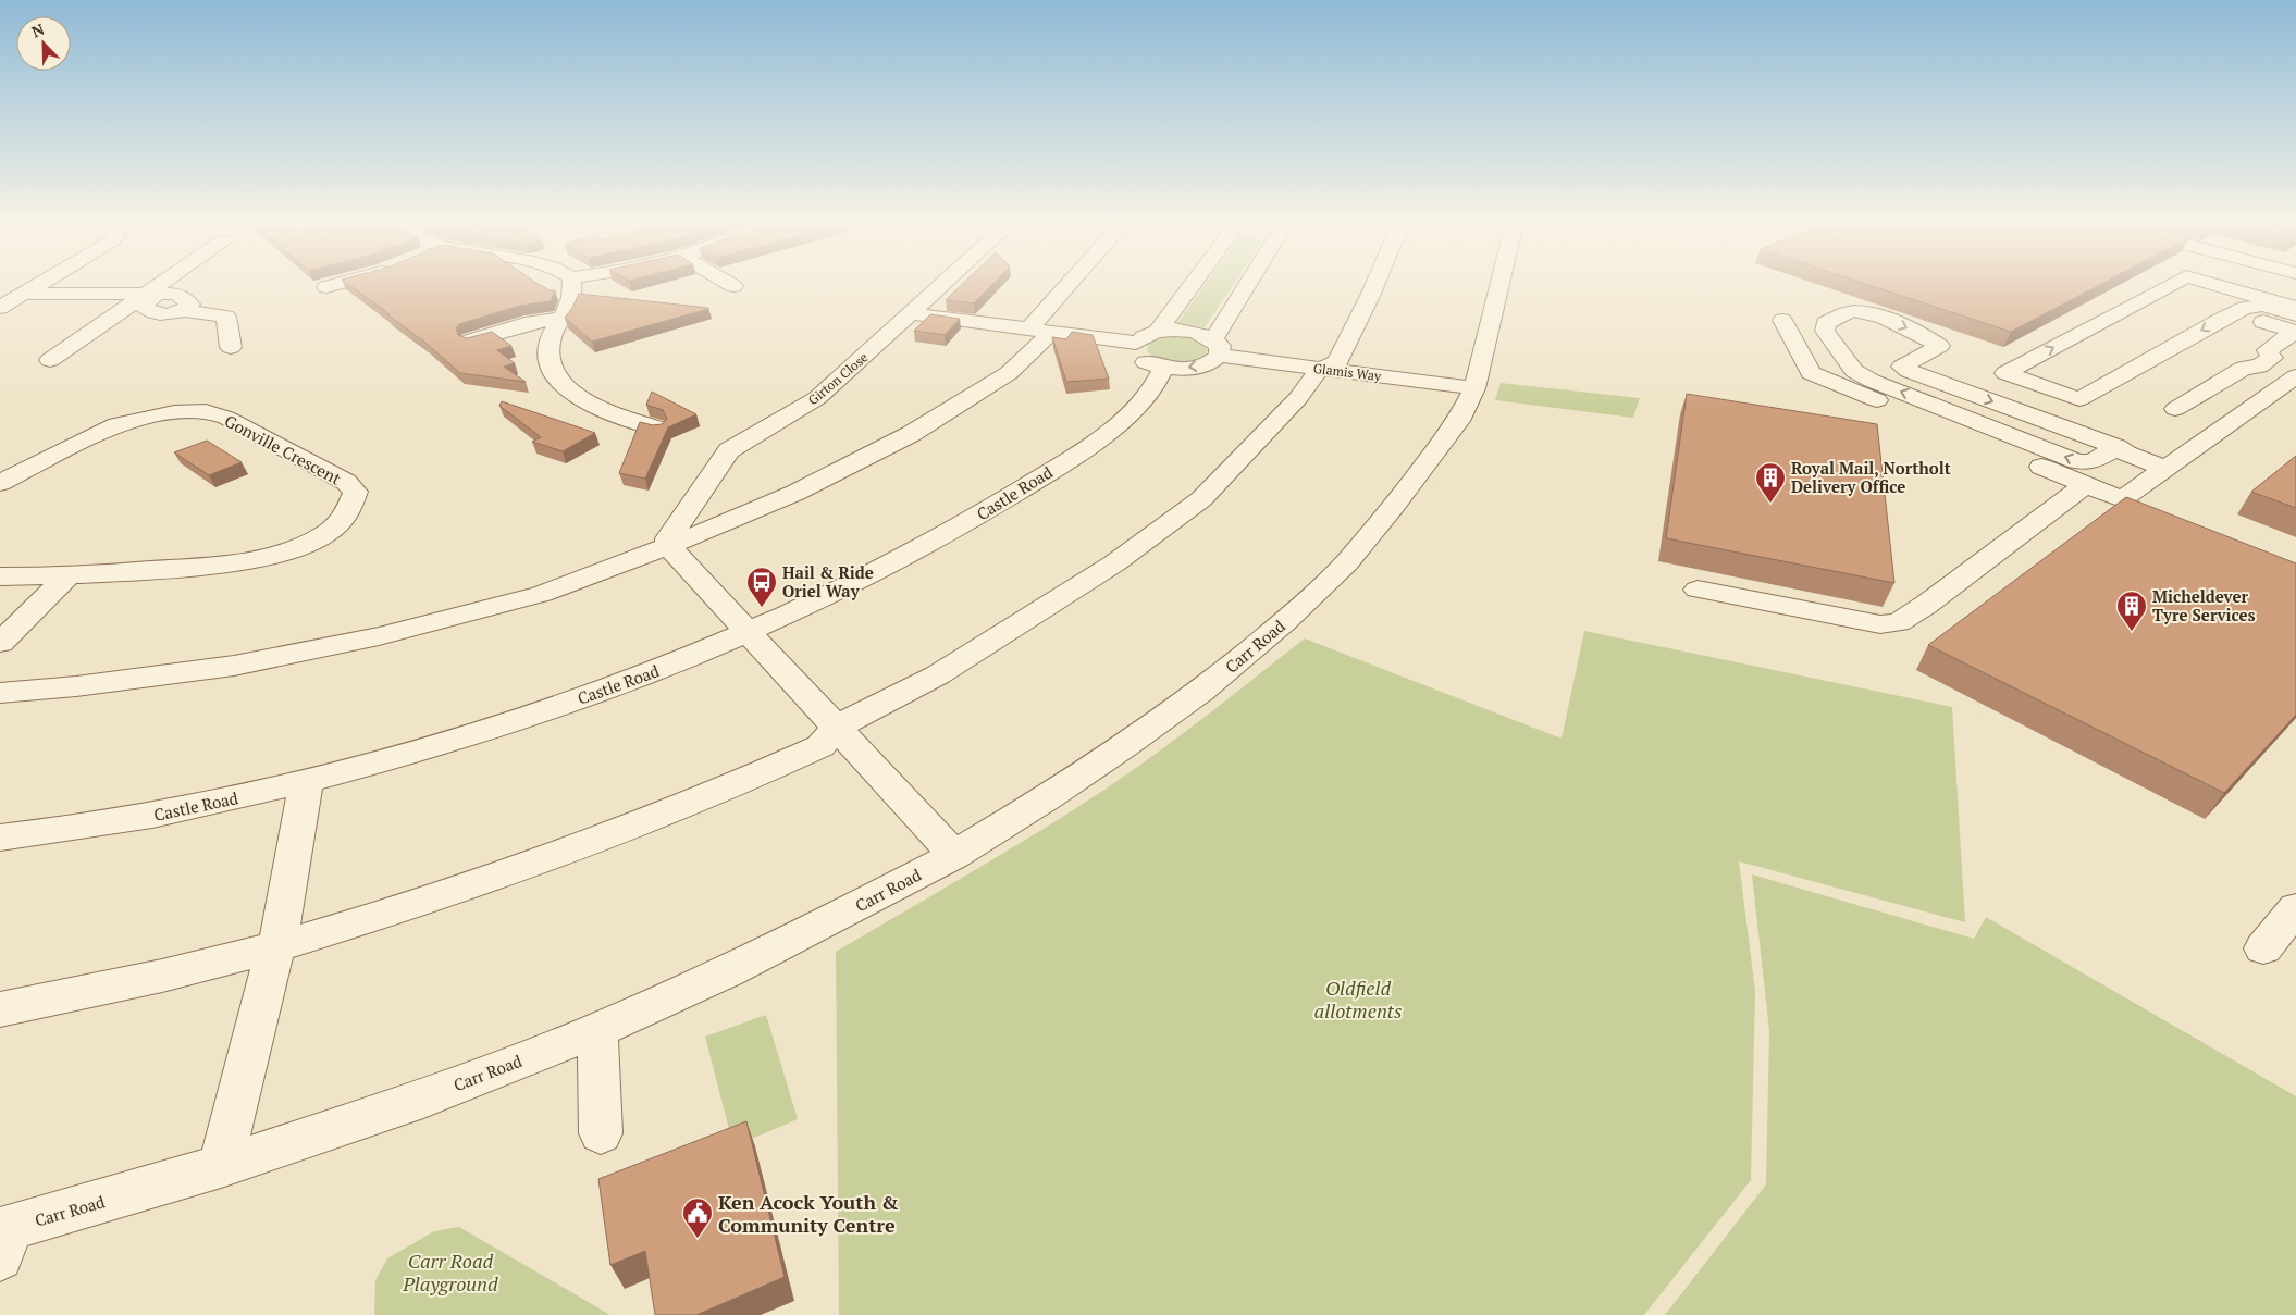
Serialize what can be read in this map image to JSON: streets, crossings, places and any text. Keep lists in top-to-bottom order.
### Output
{
  "streets": {
    "street": [
      "Glamis Way",
      "Girton Close",
      "Gonville Crescent",
      "Castle Road",
      "Carr Road"
    ]
  },
  "crossings": [
    ["Glamis Way", "Carr Road"]
  ],
  "parks": ["Oldfield allotments", "Carr Road Playground"],
  "places": {
    "building": ["Royal Mail, Northolt Delivery Office", "Micheldever Tyre Services"],
    "bus stop": ["Hail & Ride Oriel Way"],
    "public building": ["Ken Acock Youth & Community Centre"]
  },
  "north": "top left"
}
